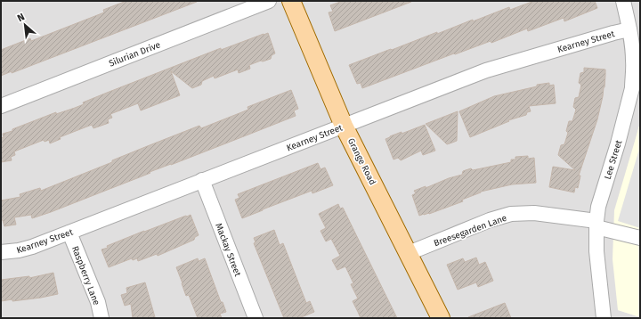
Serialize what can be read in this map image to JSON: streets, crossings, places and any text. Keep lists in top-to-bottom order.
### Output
{
  "streets": {
    "main road": ["Grange Road"],
    "street": [
      "Kearney Street",
      "Silurian Drive",
      "Lee Street",
      "Breesegarden Lane",
      "Mackay Street",
      "Raspberry Lane"
    ]
  },
  "crossings": [
    ["Kearney Street", "Lee Street"],
    ["Kearney Street", "Grange Road"],
    ["Kearney Street", "Mackay Street"],
    ["Kearney Street", "Raspberry Lane"],
    ["Lee Street", "Breesegarden Lane"],
    ["Grange Road", "Breesegarden Lane"]
  ],
  "north": "top left"
}
